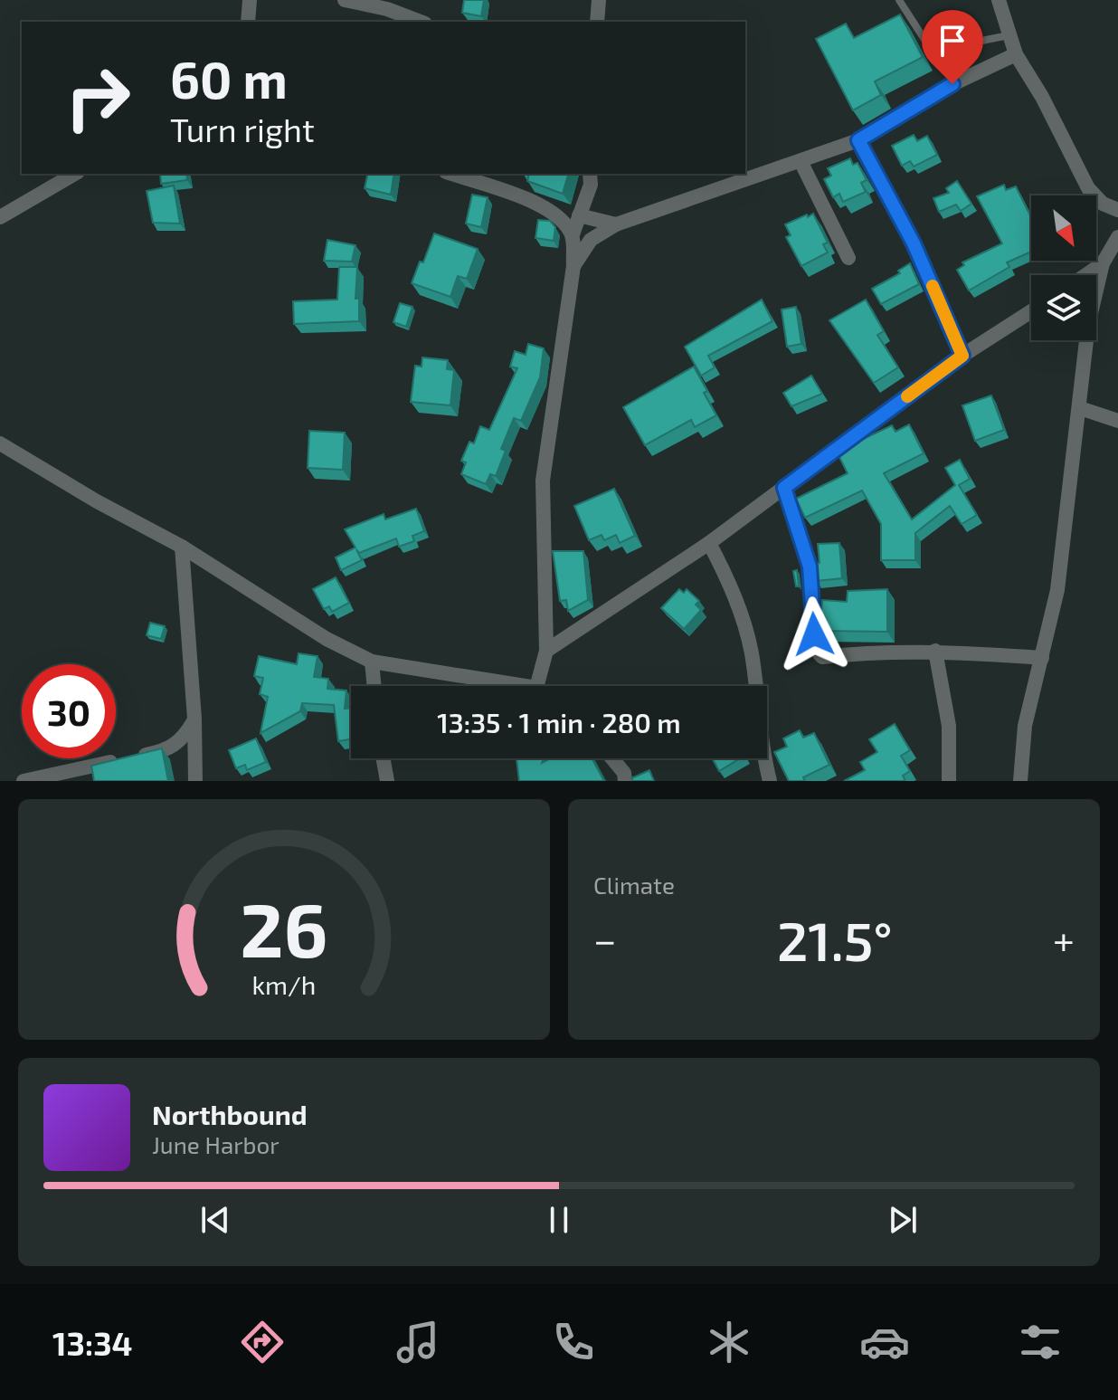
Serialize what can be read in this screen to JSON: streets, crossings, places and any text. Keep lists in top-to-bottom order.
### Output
{
  "north": "bottom right",
  "page": {
    "turn": ["60 m", "Turn right"],
    "limit": "30",
    "trip": "13:35 · 1 min · 280 m",
    "tile": "Climate",
    "heat": ["−", "21.5°", "+"],
    "song": ["Northbound", "June Harbor"],
    "tabs": "13:34",
    "gauge": ["26", "km/h"]
  }
}
